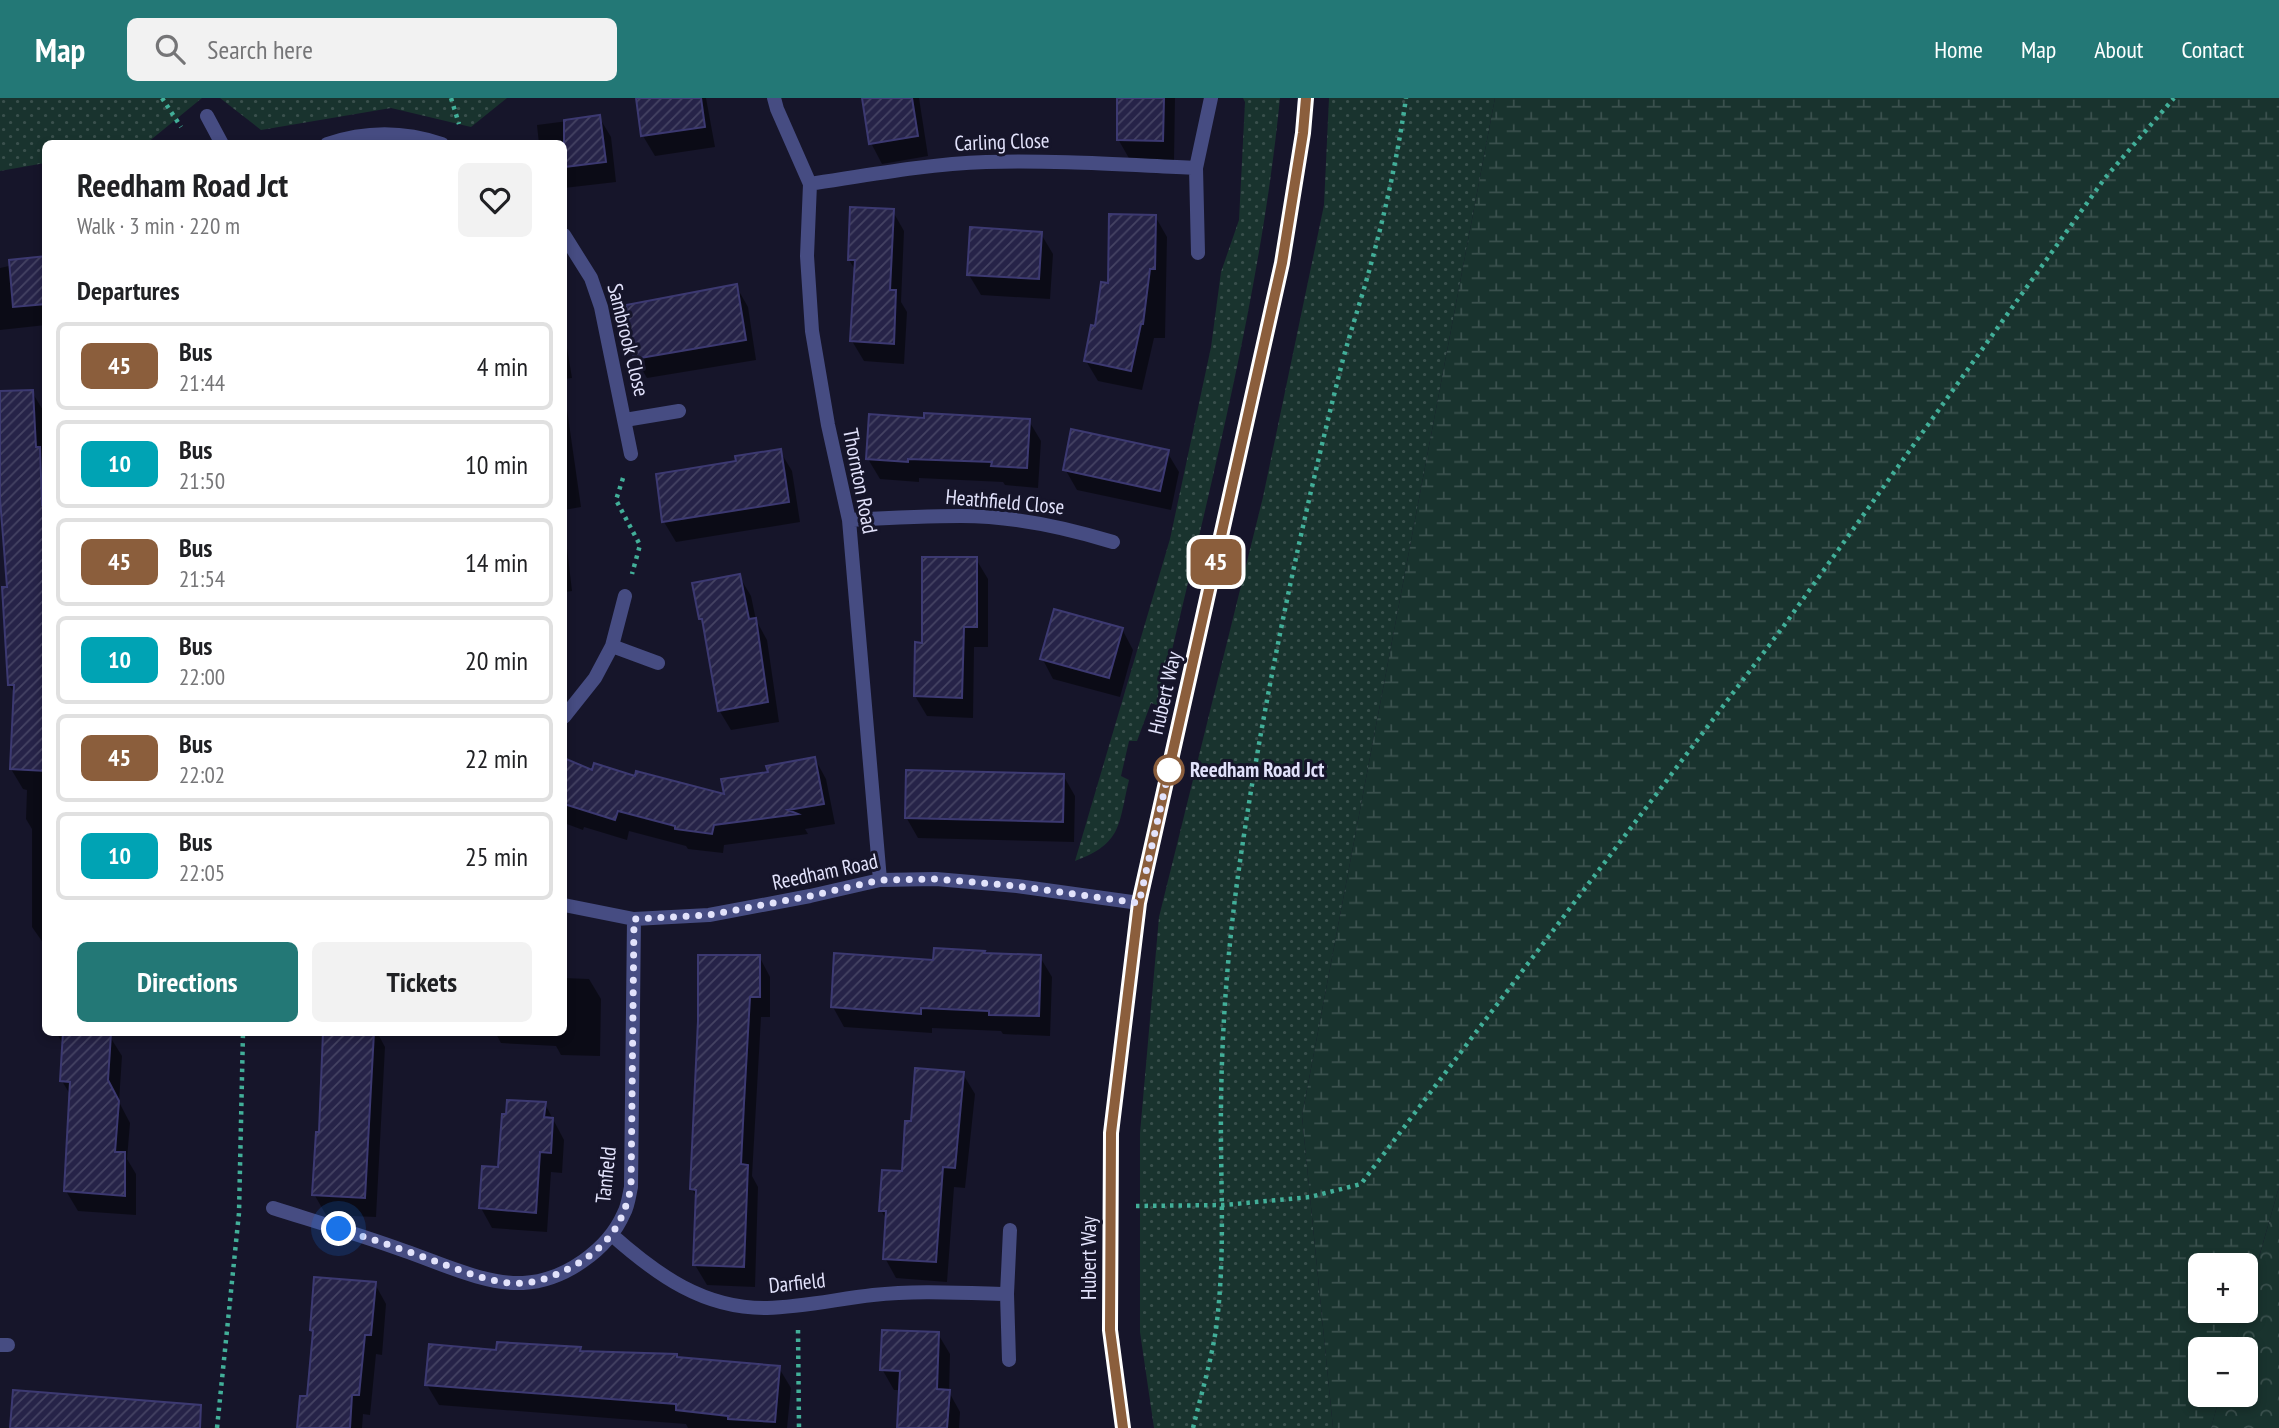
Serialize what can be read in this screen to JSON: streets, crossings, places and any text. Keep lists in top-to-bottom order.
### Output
{
  "streets": {
    "street": [
      "Carling Close",
      "Sambrook Close",
      "Thornton Road",
      "Heathfield Close",
      "Hubert Way",
      "Reedham Road",
      "Tanfield",
      "Darfield"
    ]
  },
  "crossings": [
    ["Carling Close", "Thornton Road"],
    ["Thornton Road", "Heathfield Close"],
    ["Thornton Road", "Reedham Road"],
    ["Hubert Way", "Reedham Road"],
    ["Reedham Road", "Tanfield"],
    ["Tanfield", "Darfield"]
  ],
  "places": ["Reedham Road Jct"],
  "lines": ["bus line 45"],
  "page": {
    "header": "Map",
    "search": "Search here",
    "nav": [
      "Home",
      "Map",
      "About",
      "Contact"
    ],
    "on_map": "45",
    "heading": [
      ["Reedham Road Jct", "Walk · 3 min · 220 m"],
      "Departures"
    ],
    "list": [
      {
        "mark": "45",
        "name": "Bus",
        "note": "21:44",
        "value": "4 min"
      },
      {
        "mark": "10",
        "name": "Bus",
        "note": "21:50",
        "value": "10 min"
      },
      {
        "mark": "45",
        "name": "Bus",
        "note": "21:54",
        "value": "14 min"
      },
      {
        "mark": "10",
        "name": "Bus",
        "note": "22:00",
        "value": "20 min"
      },
      {
        "mark": "45",
        "name": "Bus",
        "note": "22:02",
        "value": "22 min"
      },
      {
        "mark": "10",
        "name": "Bus",
        "note": "22:05",
        "value": "25 min"
      }
    ],
    "buttons": ["Directions", "Tickets"],
    "map_buttons": ["+", "−"]
  }
}
